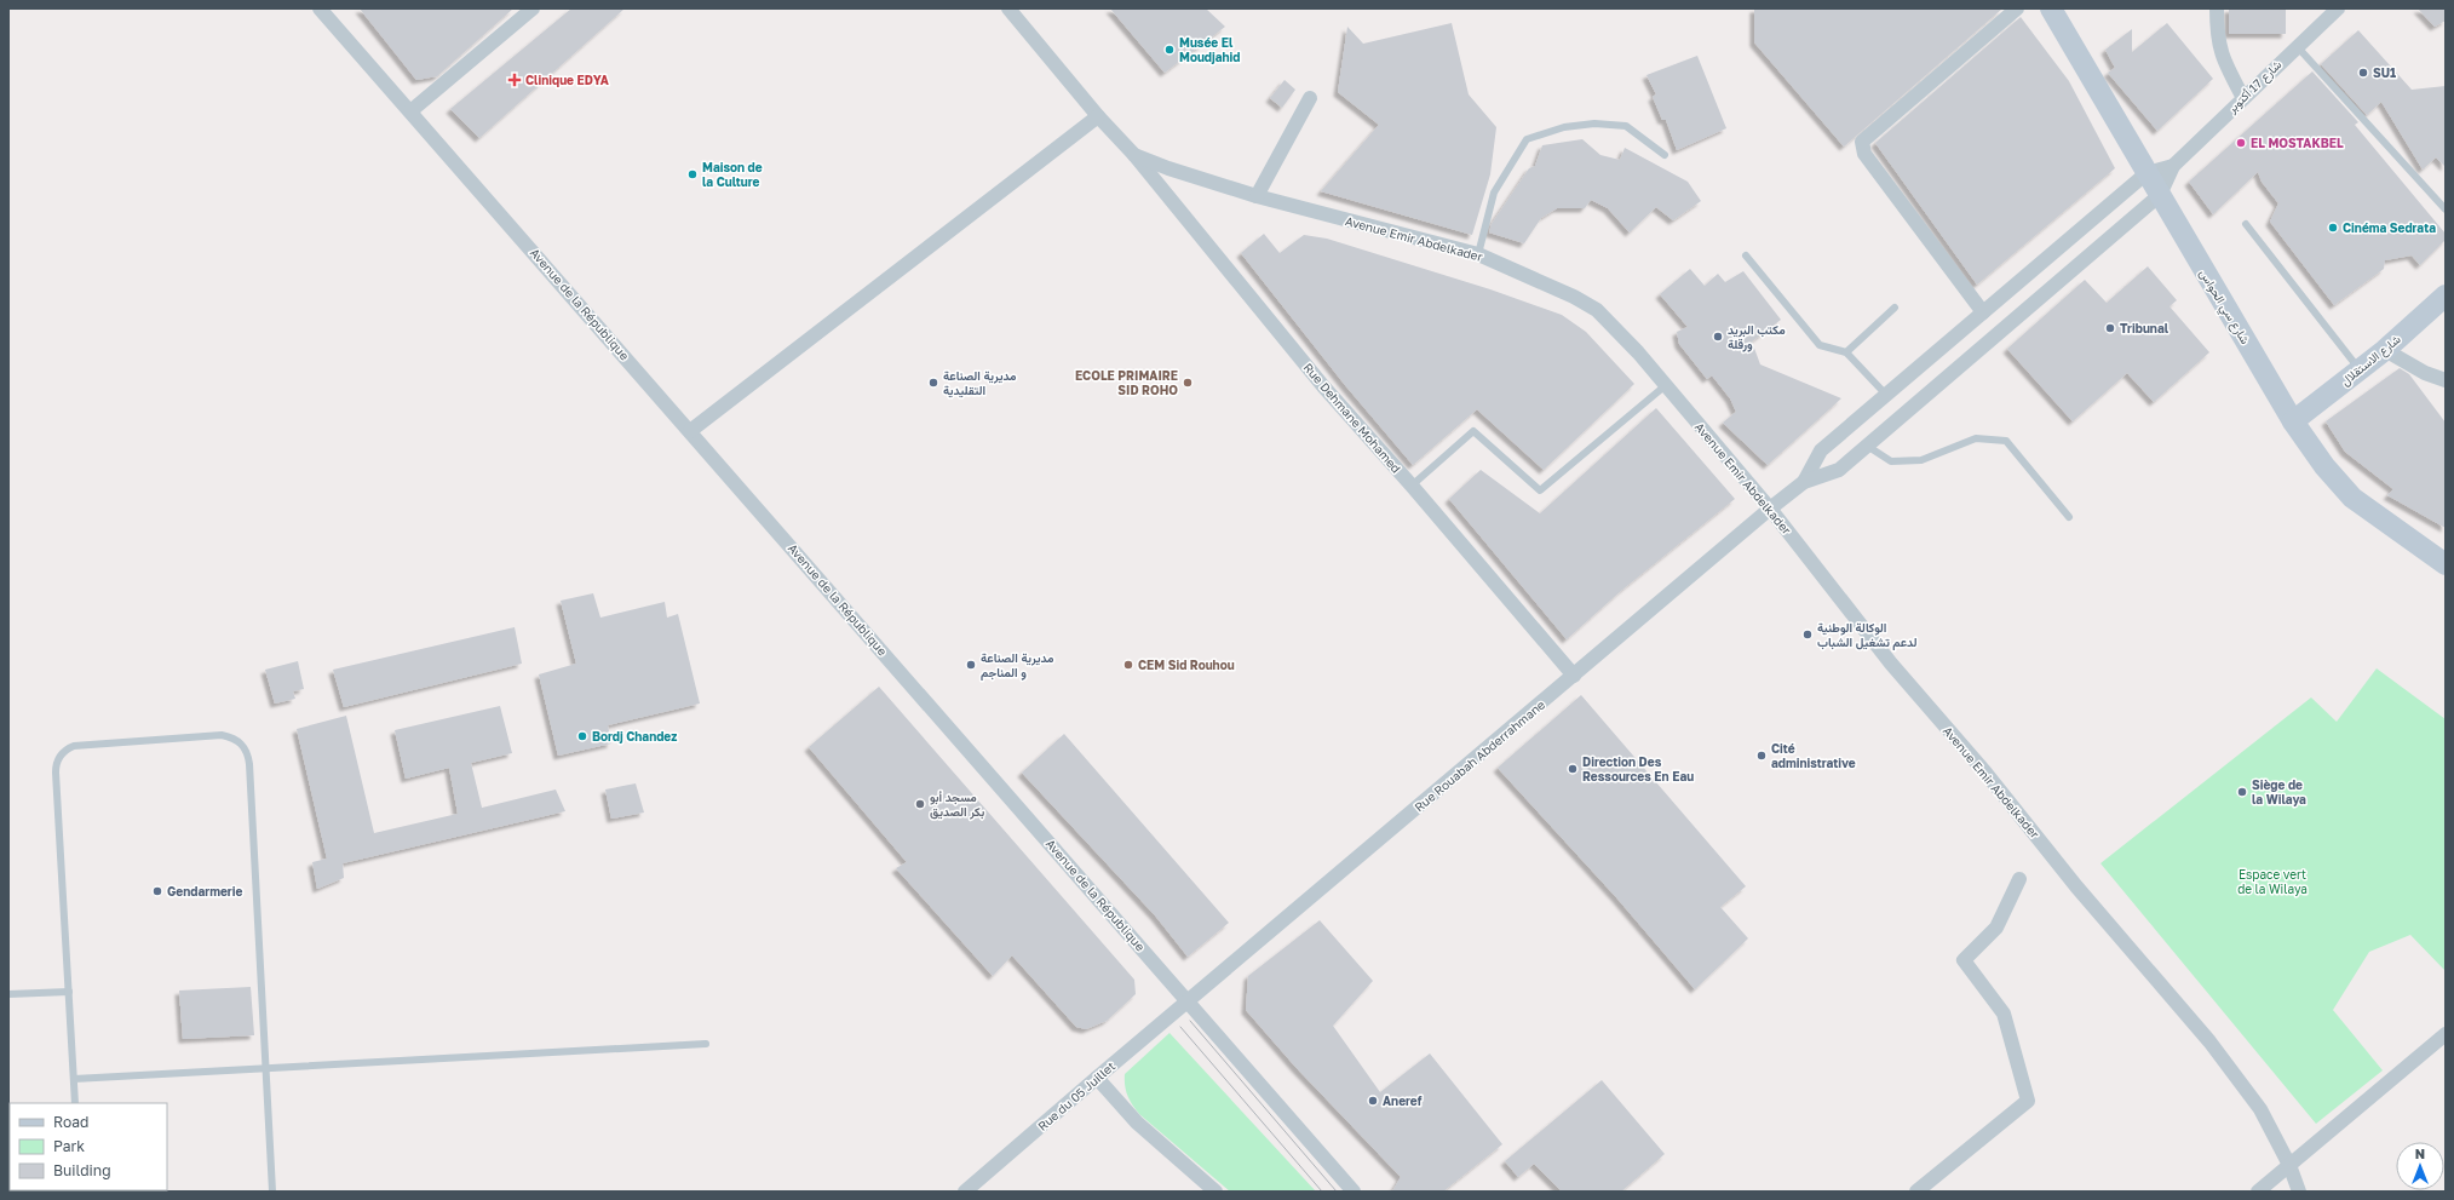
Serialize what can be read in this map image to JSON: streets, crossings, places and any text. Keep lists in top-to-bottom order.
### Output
{
  "streets": {
    "street": [
      "شارع 17 أكتوبر",
      "Avenue Emir Abdelkader",
      "Avenue de la République",
      "شارع سي الحواس",
      "شارع الاستقلال",
      "Rue Dehmane Mohamed",
      "Rue Rouabah Abderrahmane",
      "Rue du 05 Juillet"
    ]
  },
  "crossings": [
    ["Avenue Emir Abdelkader", "Rue Dehmane Mohamed"],
    ["Avenue Emir Abdelkader", "Rue Rouabah Abderrahmane"],
    ["Avenue de la République", "Rue Rouabah Abderrahmane"],
    ["Avenue de la République", "Rue du 05 Juillet"],
    ["شارع سي الحواس", "شارع الاستقلال"],
    ["Rue Dehmane Mohamed", "Rue Rouabah Abderrahmane"],
    ["Rue Rouabah Abderrahmane", "Rue du 05 Juillet"]
  ],
  "parks": ["Espace vert de la Wilaya"],
  "places": {
    "other": [
      "Musée El Moudjahid",
      "SU1",
      "EL MOSTAKBEL",
      "Maison de la Culture",
      "Cinéma Sedrata",
      "Tribunal",
      "مكتب البريد ورقلة",
      "مديرية الصناعة التقليدية",
      "ECOLE PRIMAIRE SID ROHO",
      "الوكالة الوطنية لدعم تشغيل الشباب",
      "مديرية الصناعة و المناجم",
      "CEM Sid Rouhou",
      "Bordj Chandez",
      "Cité administrative",
      "Direction Des Ressources En Eau",
      "Siège de la Wilaya",
      "مسجد أبو بكر الصديق",
      "Gendarmerie",
      "Aneref"
    ],
    "health": ["Clinique EDYA"]
  },
  "legend": ["Road", "Park", "Building"],
  "north": "top"
}
